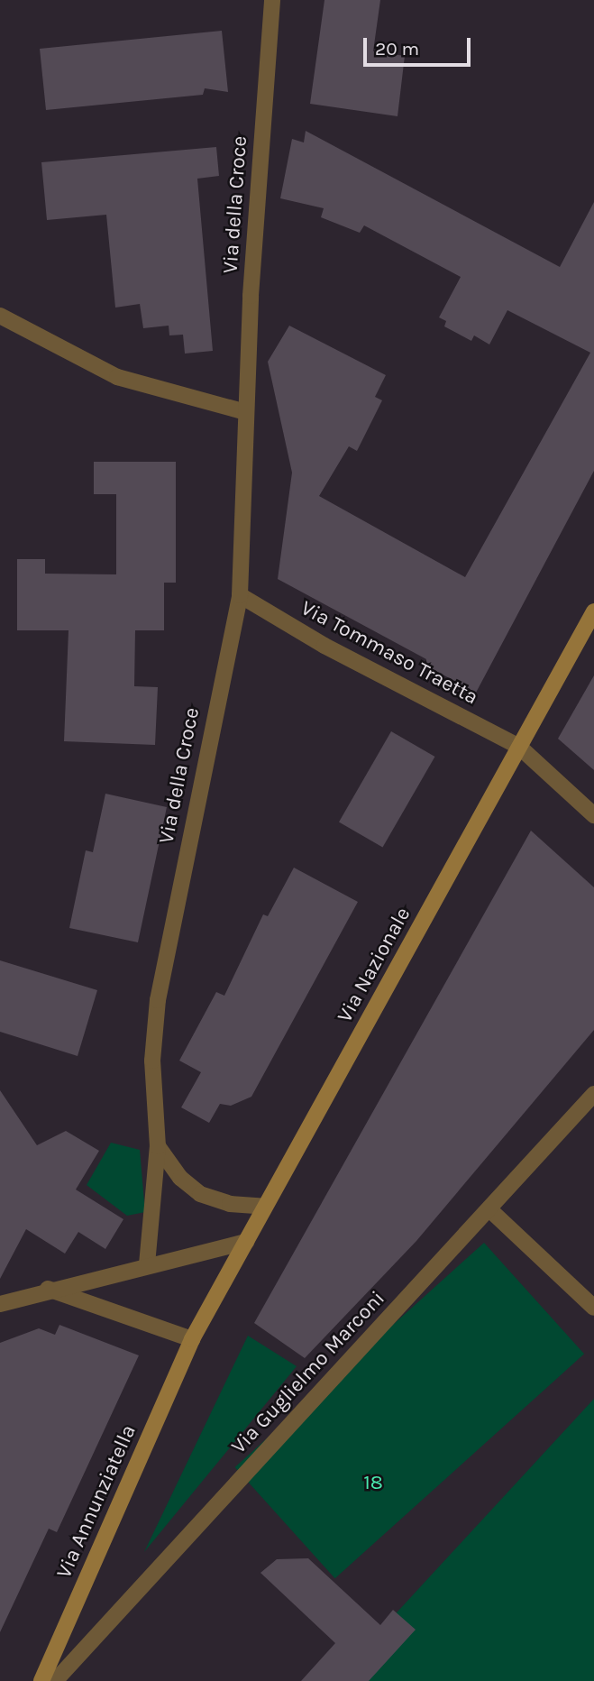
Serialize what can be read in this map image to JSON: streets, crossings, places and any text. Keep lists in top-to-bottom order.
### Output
{
  "streets": {
    "street": [
      "Via della Croce",
      "Via Tommaso Traetta",
      "Via Nazionale",
      "Via Guglielmo Marconi",
      "Via Annunziatella"
    ]
  },
  "crossings": [
    ["Via della Croce", "Via Tommaso Traetta"],
    ["Via Tommaso Traetta", "Via Nazionale"],
    ["Via Nazionale", "Via Annunziatella"]
  ],
  "parks": ["18"],
  "scale_bar": "20 m"
}
